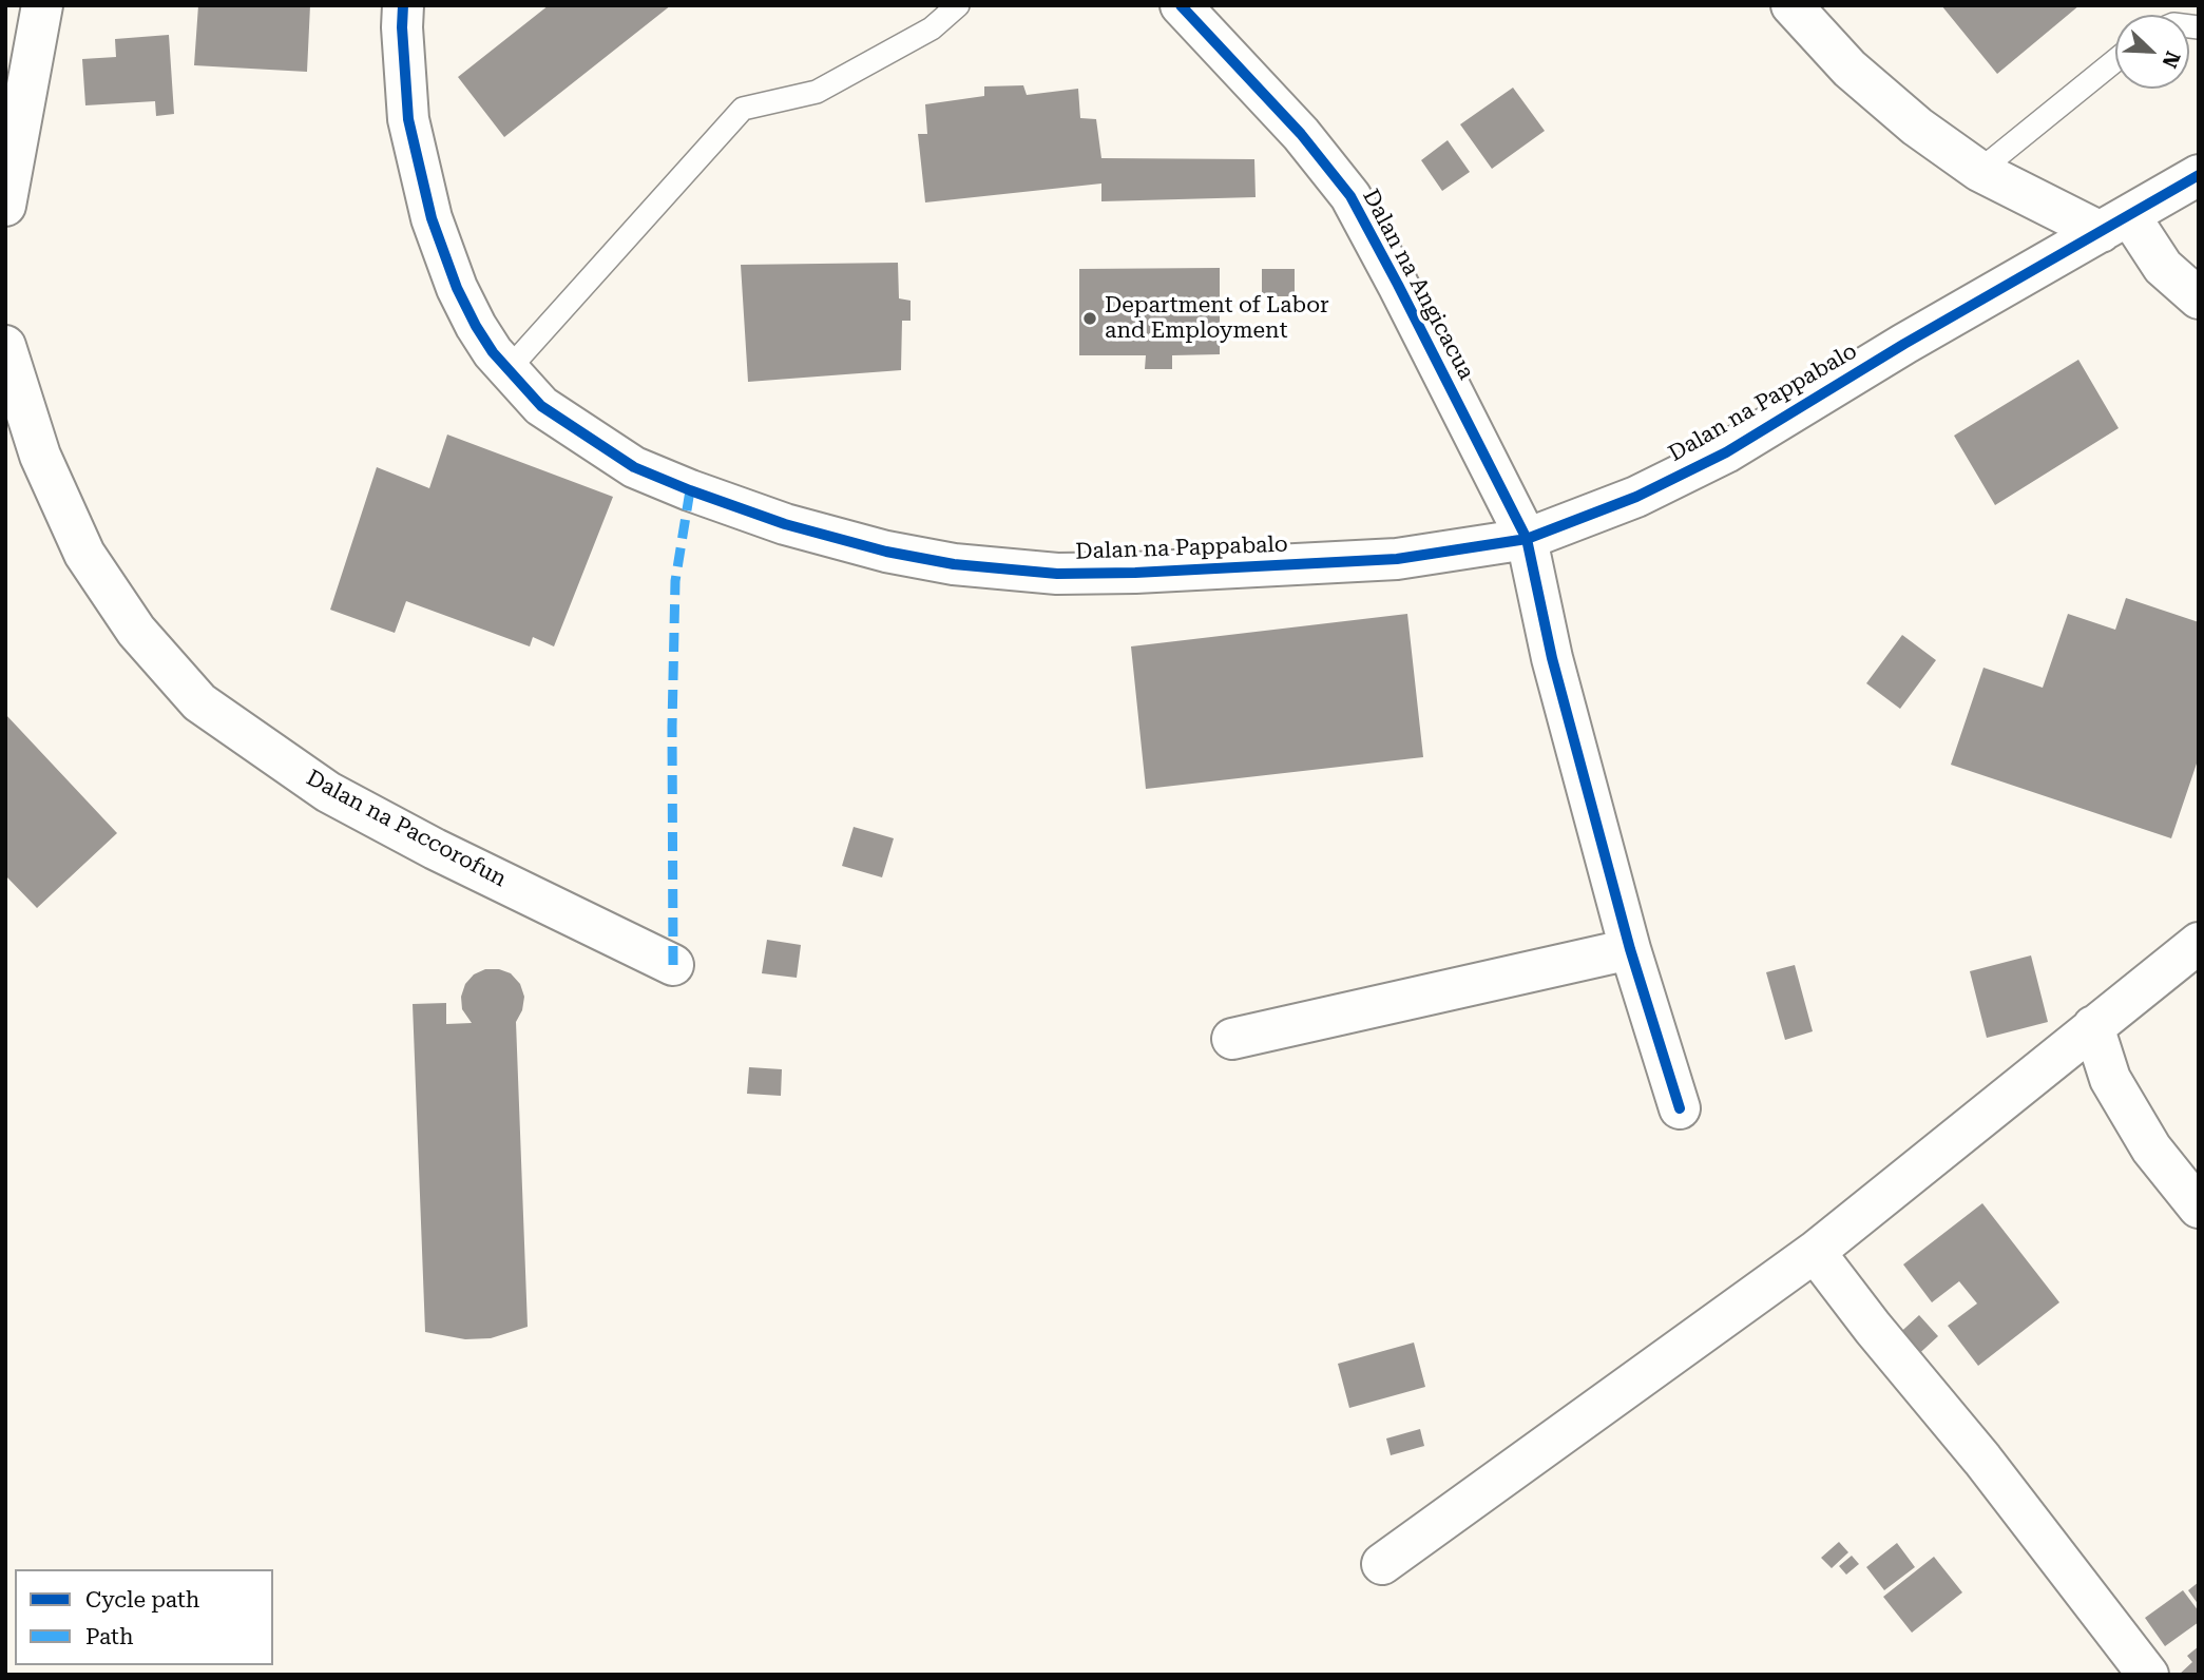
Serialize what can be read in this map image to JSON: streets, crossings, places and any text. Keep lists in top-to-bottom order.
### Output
{
  "streets": {
    "street": ["Dalan na Angicacua", "Dalan na Pappabalo", "Dalan na Paccorofun"]
  },
  "crossings": [
    ["Dalan na Angicacua", "Dalan na Pappabalo"]
  ],
  "places": ["Department of Labor and Employment"],
  "legend": ["Cycle path", "Path"],
  "north": "bottom right"
}
